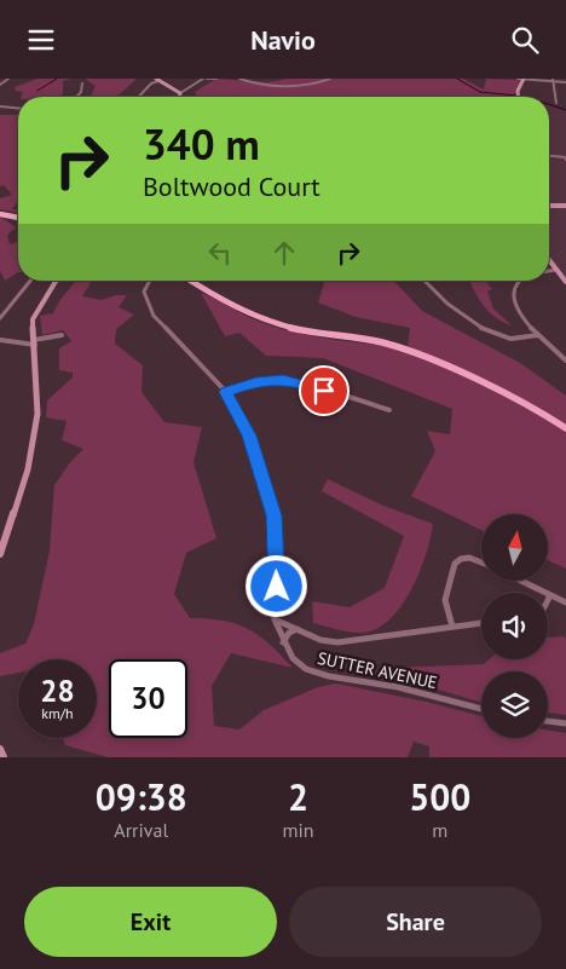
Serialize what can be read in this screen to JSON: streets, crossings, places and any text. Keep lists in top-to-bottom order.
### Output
{
  "streets": {
    "street": ["SUTTER AVENUE"]
  },
  "north": "top",
  "page": {
    "header": "Navio",
    "turn": ["340 m", "Boltwood Court"],
    "speed": "28 km/h",
    "limit": "30",
    "eta": [
      "09:38",
      "Arrival",
      "2",
      "min",
      "500",
      "m"
    ],
    "buttons": ["Exit", "Share"]
  }
}
